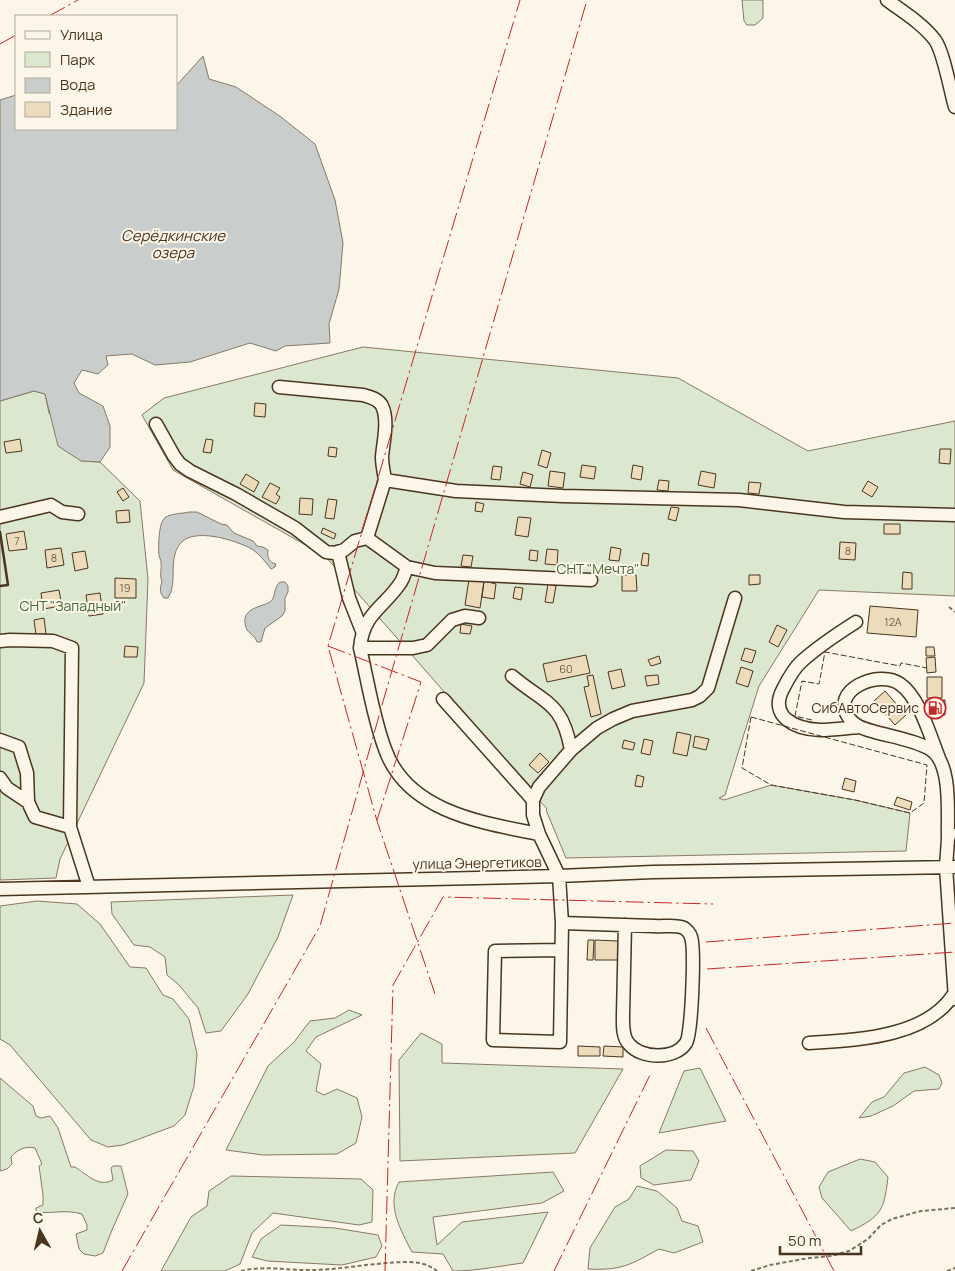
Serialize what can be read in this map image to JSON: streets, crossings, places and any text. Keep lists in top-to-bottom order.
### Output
{
  "streets": {
    "street": ["улица Энергетиков"]
  },
  "water": ["Серёдкинские озера"],
  "parks": ["СНТ \"Мечта\"", "СНТ \"Западный\""],
  "places": {
    "fuel station": ["СибАвтоСервис"]
  },
  "house_numbers": [
    "7",
    "8",
    "8",
    "19",
    "12А",
    "60"
  ],
  "legend": [
    "Улица",
    "Парк",
    "Вода",
    "Здание"
  ],
  "scale_bar": "50 m",
  "north": "top"
}
